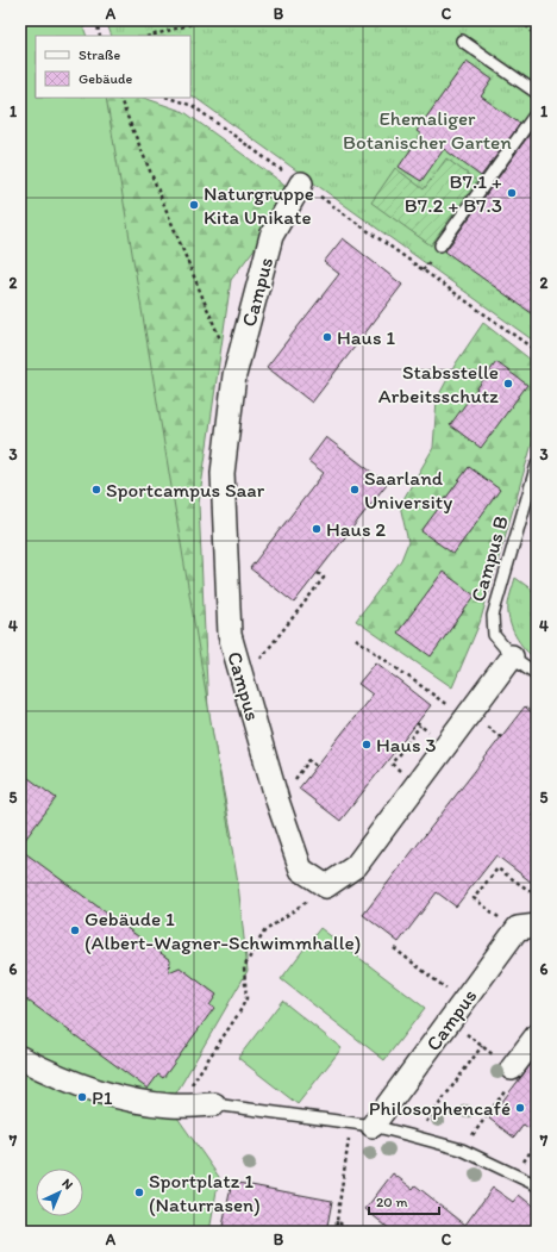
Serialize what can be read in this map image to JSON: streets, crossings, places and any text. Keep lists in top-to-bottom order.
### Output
{
  "streets": {
    "street": ["Campus"],
    "lane": ["Campus B"]
  },
  "parks": ["Ehemaliger Botanischer Garten"],
  "places": [
    "B7.1 + B7.2 + B7.3",
    "Naturgruppe Kita Unikate",
    "Haus 1",
    "Stabsstelle Arbeitsschutz",
    "Sportcampus Saar",
    "Saarland University",
    "Haus 2",
    "Haus 3",
    "Gebäude 1 (Albert-Wagner-Schwimmhalle)",
    "P1",
    "Philosophencafé",
    "Sportplatz 1 (Naturrasen)"
  ],
  "legend": ["Straße", "Gebäude"],
  "scale_bar": "20 m",
  "north": "top right",
  "grid": {
    "columns": ["A", "B", "C"],
    "rows": [
      "1",
      "2",
      "3",
      "4",
      "5",
      "6",
      "7"
    ]
  }
}
